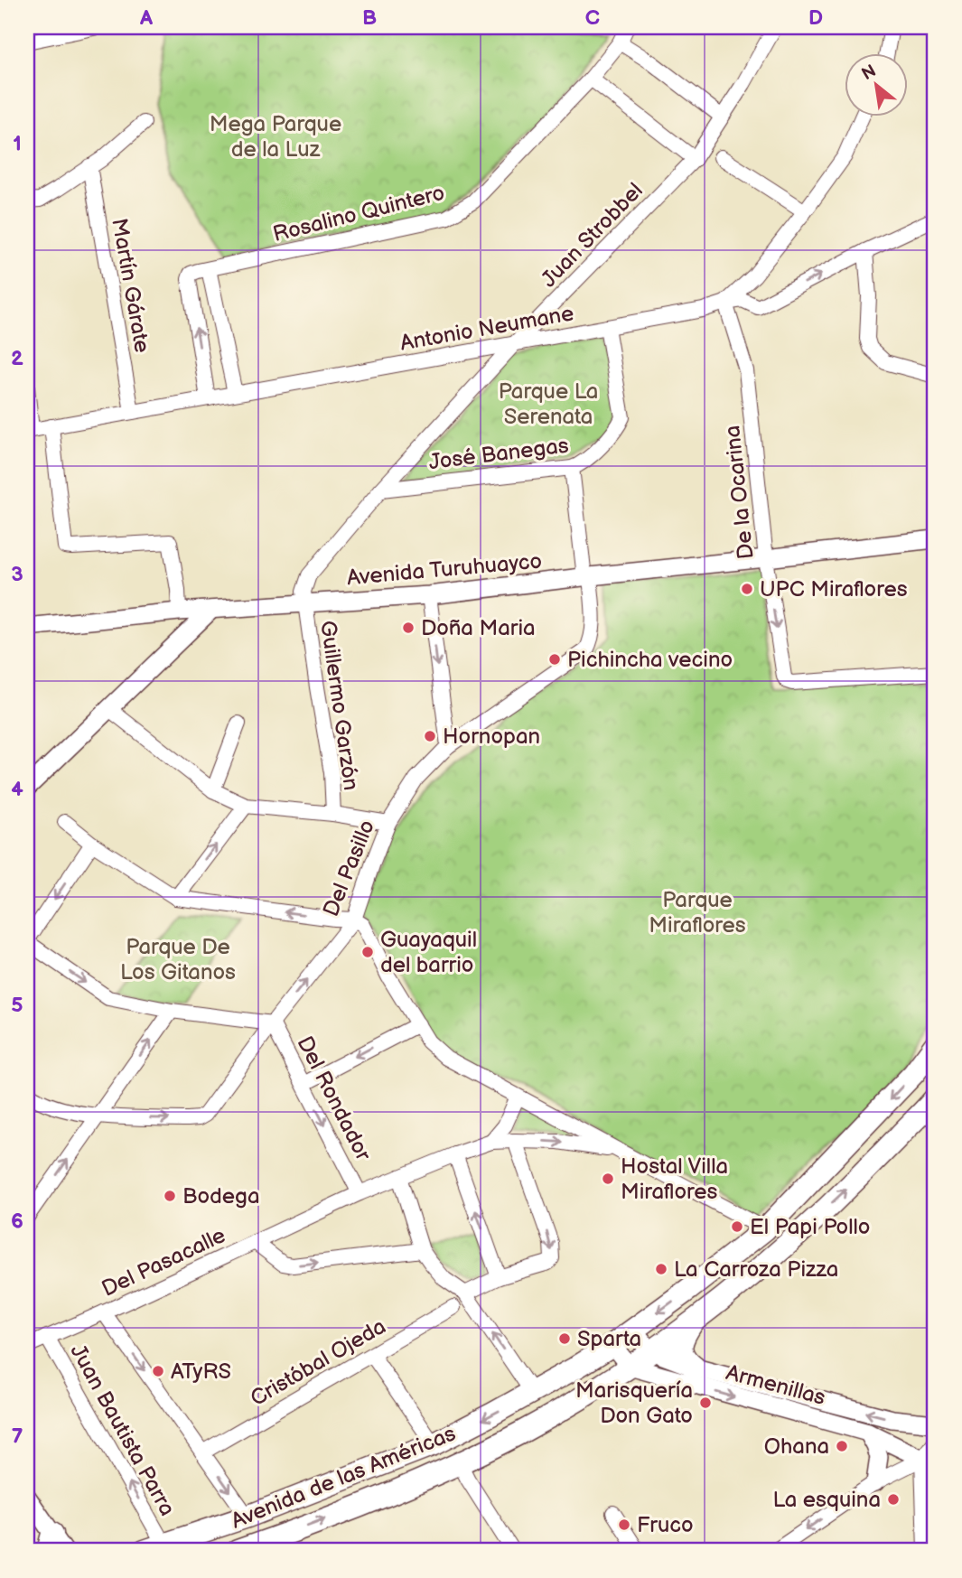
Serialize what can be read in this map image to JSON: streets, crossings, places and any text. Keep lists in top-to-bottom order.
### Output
{
  "streets": {
    "main road": ["Avenida de las Américas"],
    "street": [
      "Rosalino Quintero",
      "Juan Strobbel",
      "Martín Gárate",
      "Antonio Neumane",
      "José Banegas",
      "De la Ocarina",
      "Avenida Turuhuayco",
      "Guillermo Garzón",
      "Del Pasillo",
      "Del Rondador",
      "Del Pasacalle",
      "Cristóbal Ojeda",
      "Armenillas",
      "Juan Bautista Parra"
    ]
  },
  "crossings": [
    ["Juan Strobbel", "Antonio Neumane"],
    ["Juan Strobbel", "José Banegas"],
    ["Juan Strobbel", "Avenida Turuhuayco"],
    ["Juan Strobbel", "Guillermo Garzón"],
    ["Martín Gárate", "Antonio Neumane"],
    ["Antonio Neumane", "José Banegas"],
    ["Antonio Neumane", "De la Ocarina"],
    ["José Banegas", "Del Pasillo"],
    ["De la Ocarina", "Avenida Turuhuayco"],
    ["Avenida Turuhuayco", "Guillermo Garzón"],
    ["Avenida Turuhuayco", "Del Pasillo"],
    ["Del Pasillo", "Del Rondador"],
    ["Del Pasillo", "Del Pasacalle"],
    ["Del Rondador", "Del Pasacalle"],
    ["Del Pasacalle", "Juan Bautista Parra"],
    ["Del Pasacalle", "Avenida de las Américas"],
    ["Armenillas", "Avenida de las Américas"],
    ["Juan Bautista Parra", "Avenida de las Américas"]
  ],
  "one_way": ["Del Rondador"],
  "parks": [
    "Mega Parque de la Luz",
    "Parque La Serenata",
    "Parque Miraflores",
    "Parque De Los Gitanos"
  ],
  "places": [
    "UPC Miraflores",
    "Doña Maria",
    "Pichincha vecino",
    "Hornopan",
    "Guayaquil del barrio",
    "Hostal Villa Miraflores",
    "Bodega",
    "El Papi Pollo",
    "La Carroza Pizza",
    "Sparta",
    "ATyRS",
    "Marisquería Don Gato",
    "Ohana",
    "La esquina",
    "Fruco"
  ],
  "north": "top left",
  "grid": {
    "columns": [
      "A",
      "B",
      "C",
      "D"
    ],
    "rows": [
      "1",
      "2",
      "3",
      "4",
      "5",
      "6",
      "7"
    ]
  }
}
